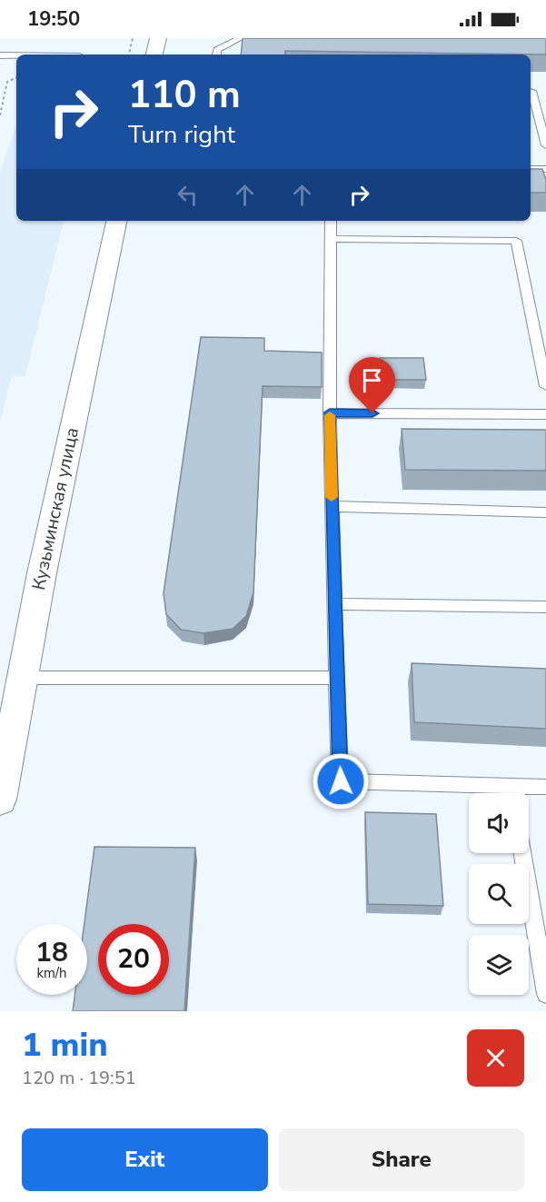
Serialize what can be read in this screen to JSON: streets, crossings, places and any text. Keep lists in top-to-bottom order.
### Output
{
  "streets": {
    "street": ["Кузьминская улица"]
  },
  "page": {
    "status": "19:50",
    "turn": ["110 m", "Turn right"],
    "speed": "18 km/h",
    "limit": "20",
    "heading": ["1 min", "120 m · 19:51"],
    "buttons": ["Exit", "Share"]
  }
}
